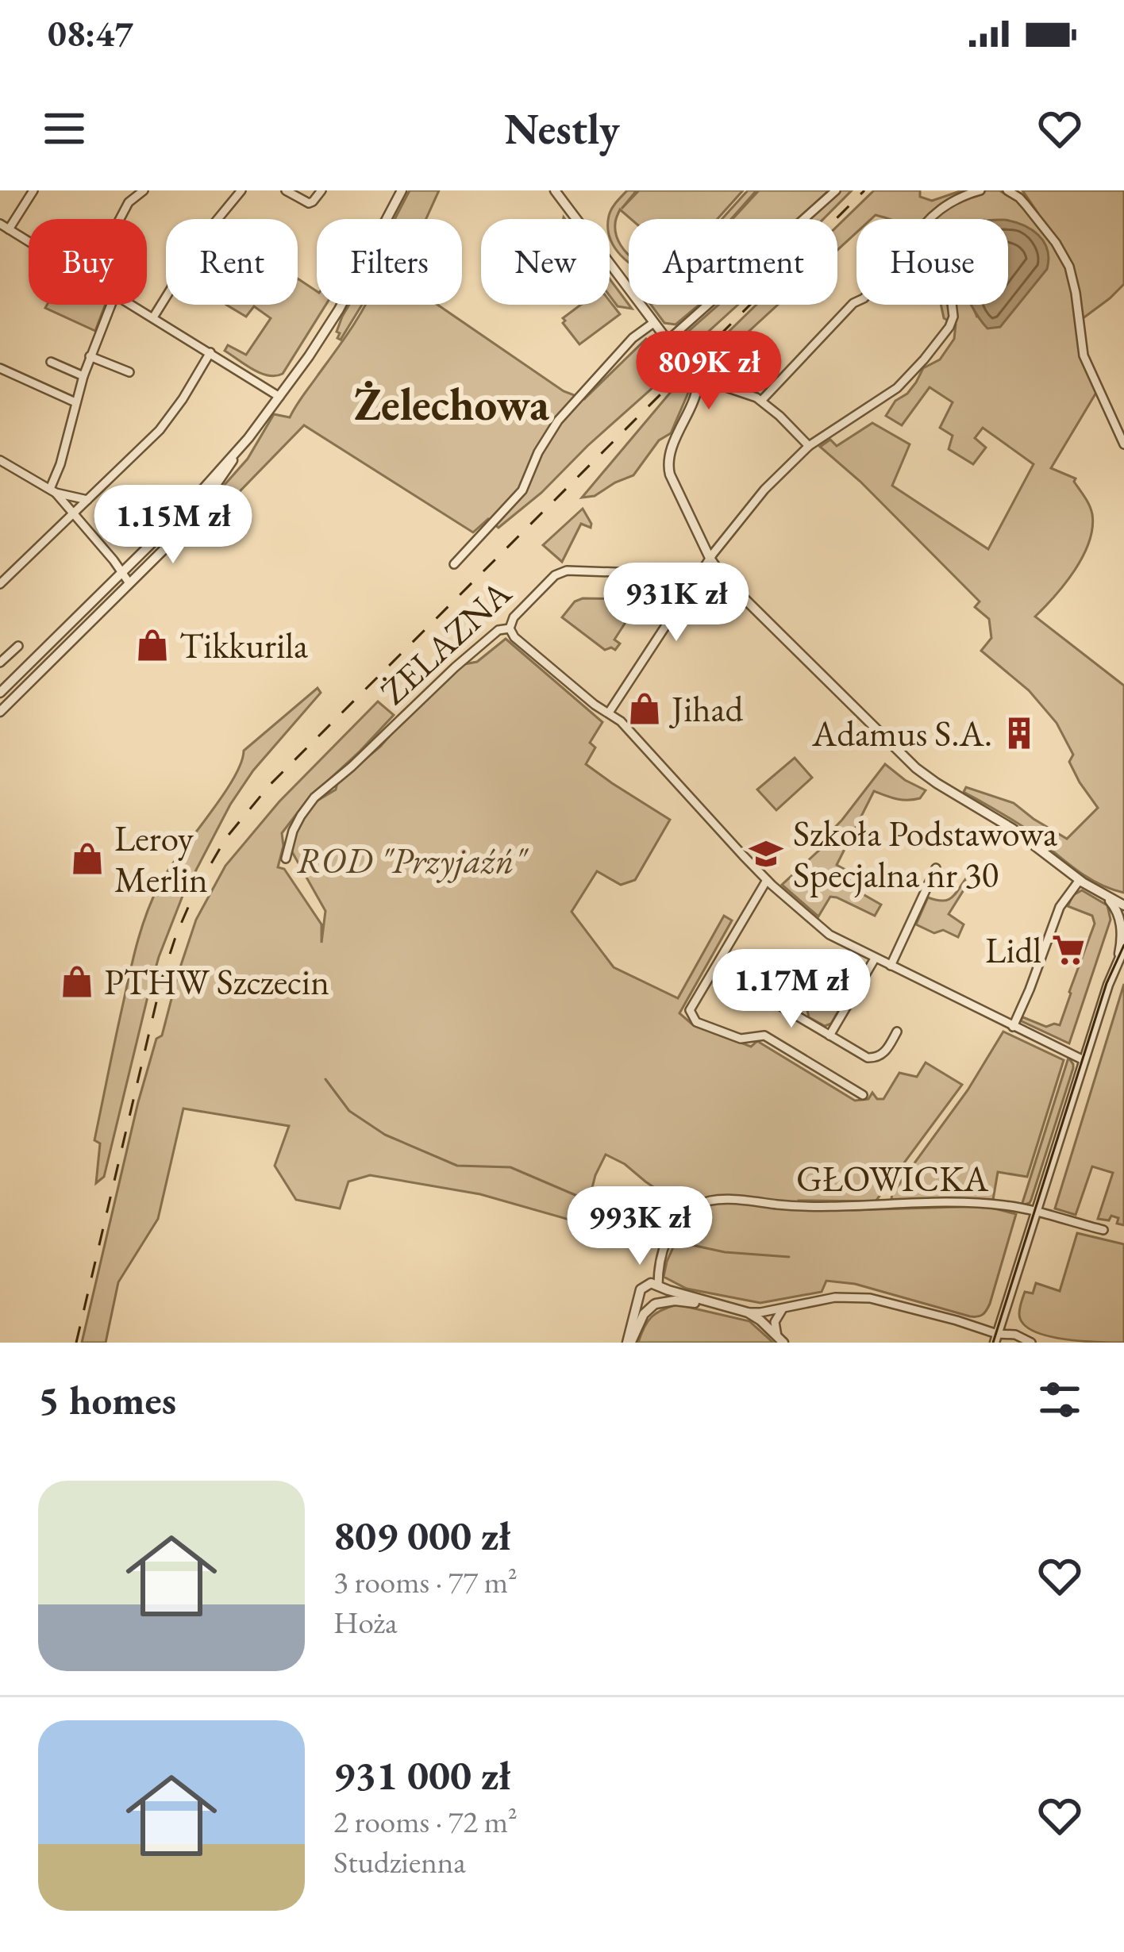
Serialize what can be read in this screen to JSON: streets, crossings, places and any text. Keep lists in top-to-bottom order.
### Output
{
  "streets": {
    "street": ["ŻELAZNA", "GŁOWICKA"]
  },
  "districts": ["Żelechowa"],
  "parks": ["ROD \"Przyjaźń\""],
  "places": {
    "shop": [
      "Tikkurila",
      "Jihad",
      "Leroy Merlin",
      "PTHW Szczecin"
    ],
    "building": ["Adamus S.A."],
    "school or university": ["Szkoła Podstawowa Specjalna nr 30"],
    "supermarket": ["Lidl"]
  },
  "page": {
    "status": "08:47",
    "header": "Nestly",
    "chip": [
      "Buy",
      "Rent",
      "Filters",
      "New",
      "Apartment",
      "House"
    ],
    "price": [
      "809K zł",
      "1.15M zł",
      "931K zł",
      "1.17M zł",
      "993K zł"
    ],
    "heading": "5 homes",
    "list": [
      {
        "name": "809 000 zł",
        "note": "3 rooms · 77 m² · Hoża"
      },
      {
        "name": "931 000 zł",
        "note": "2 rooms · 72 m² · Studzienna"
      }
    ]
  }
}
